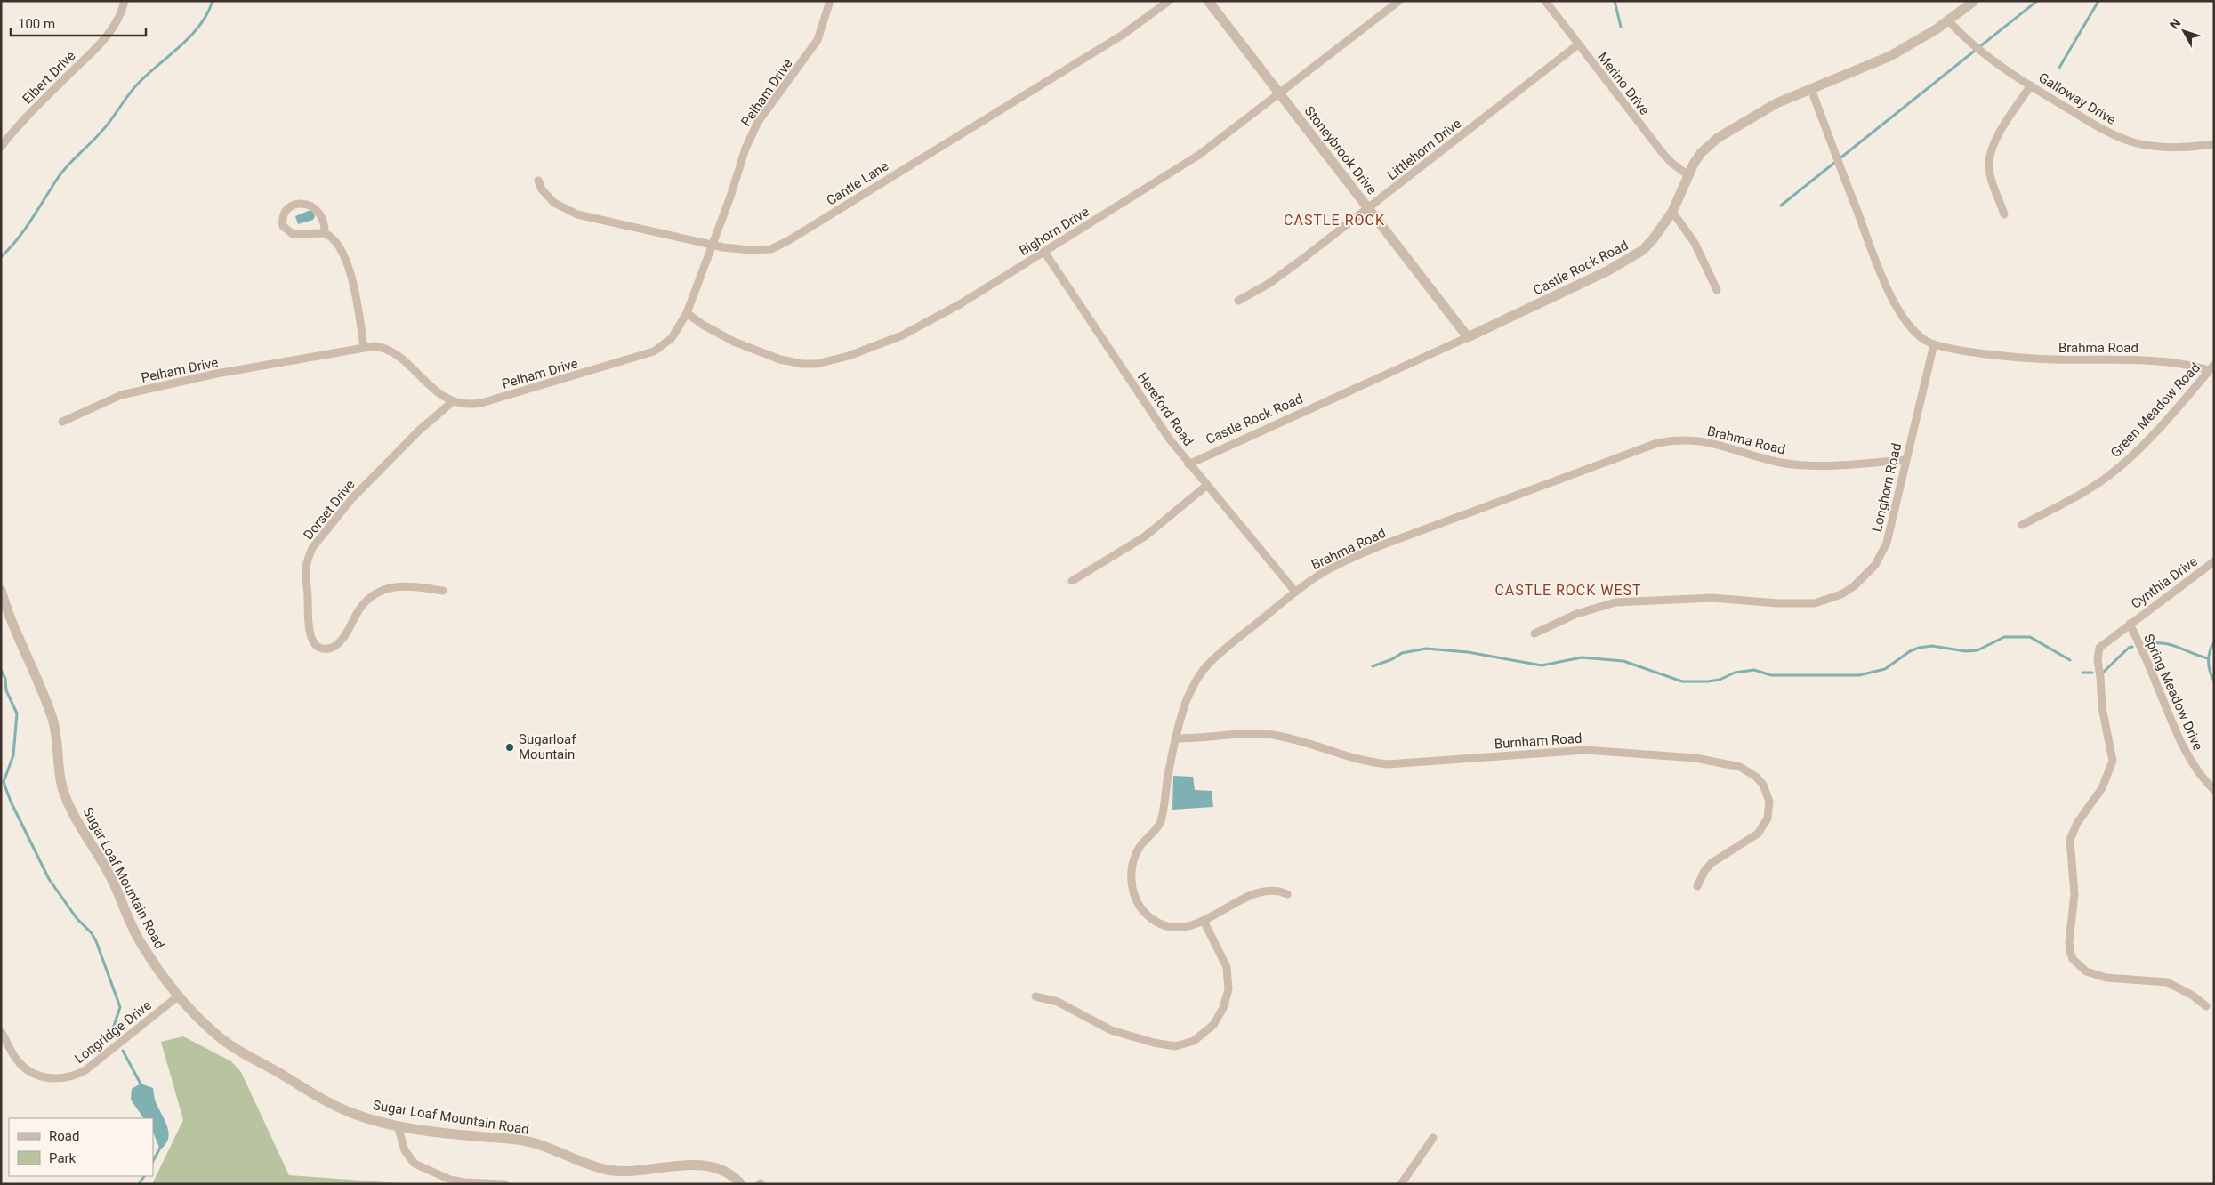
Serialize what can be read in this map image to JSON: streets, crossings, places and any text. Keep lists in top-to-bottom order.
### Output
{
  "streets": {
    "street": [
      "Elbert Drive",
      "Merino Drive",
      "Pelham Drive",
      "Galloway Drive",
      "Littlehorn Drive",
      "Stoneybrook Drive",
      "Cantle Lane",
      "Bighorn Drive",
      "Castle Rock Road",
      "Brahma Road",
      "Hereford Road",
      "Green Meadow Road",
      "Longhorn Road",
      "Dorset Drive",
      "Cynthia Drive",
      "Spring Meadow Drive",
      "Burnham Road",
      "Sugar Loaf Mountain Road",
      "Longridge Drive"
    ]
  },
  "crossings": [
    ["Merino Drive", "Littlehorn Drive"],
    ["Merino Drive", "Castle Rock Road"],
    ["Pelham Drive", "Cantle Lane"],
    ["Pelham Drive", "Bighorn Drive"],
    ["Pelham Drive", "Dorset Drive"],
    ["Galloway Drive", "Castle Rock Road"],
    ["Littlehorn Drive", "Stoneybrook Drive"],
    ["Stoneybrook Drive", "Bighorn Drive"],
    ["Stoneybrook Drive", "Castle Rock Road"],
    ["Bighorn Drive", "Hereford Road"],
    ["Castle Rock Road", "Hereford Road"],
    ["Brahma Road", "Hereford Road"],
    ["Brahma Road", "Green Meadow Road"],
    ["Brahma Road", "Longhorn Road"],
    ["Brahma Road", "Burnham Road"],
    ["Cynthia Drive", "Spring Meadow Drive"],
    ["Sugar Loaf Mountain Road", "Longridge Drive"]
  ],
  "districts": ["CASTLE ROCK", "CASTLE ROCK WEST"],
  "places": ["Sugarloaf Mountain"],
  "legend": ["Road", "Park"],
  "scale_bar": "100 m",
  "north": "top left"
}
